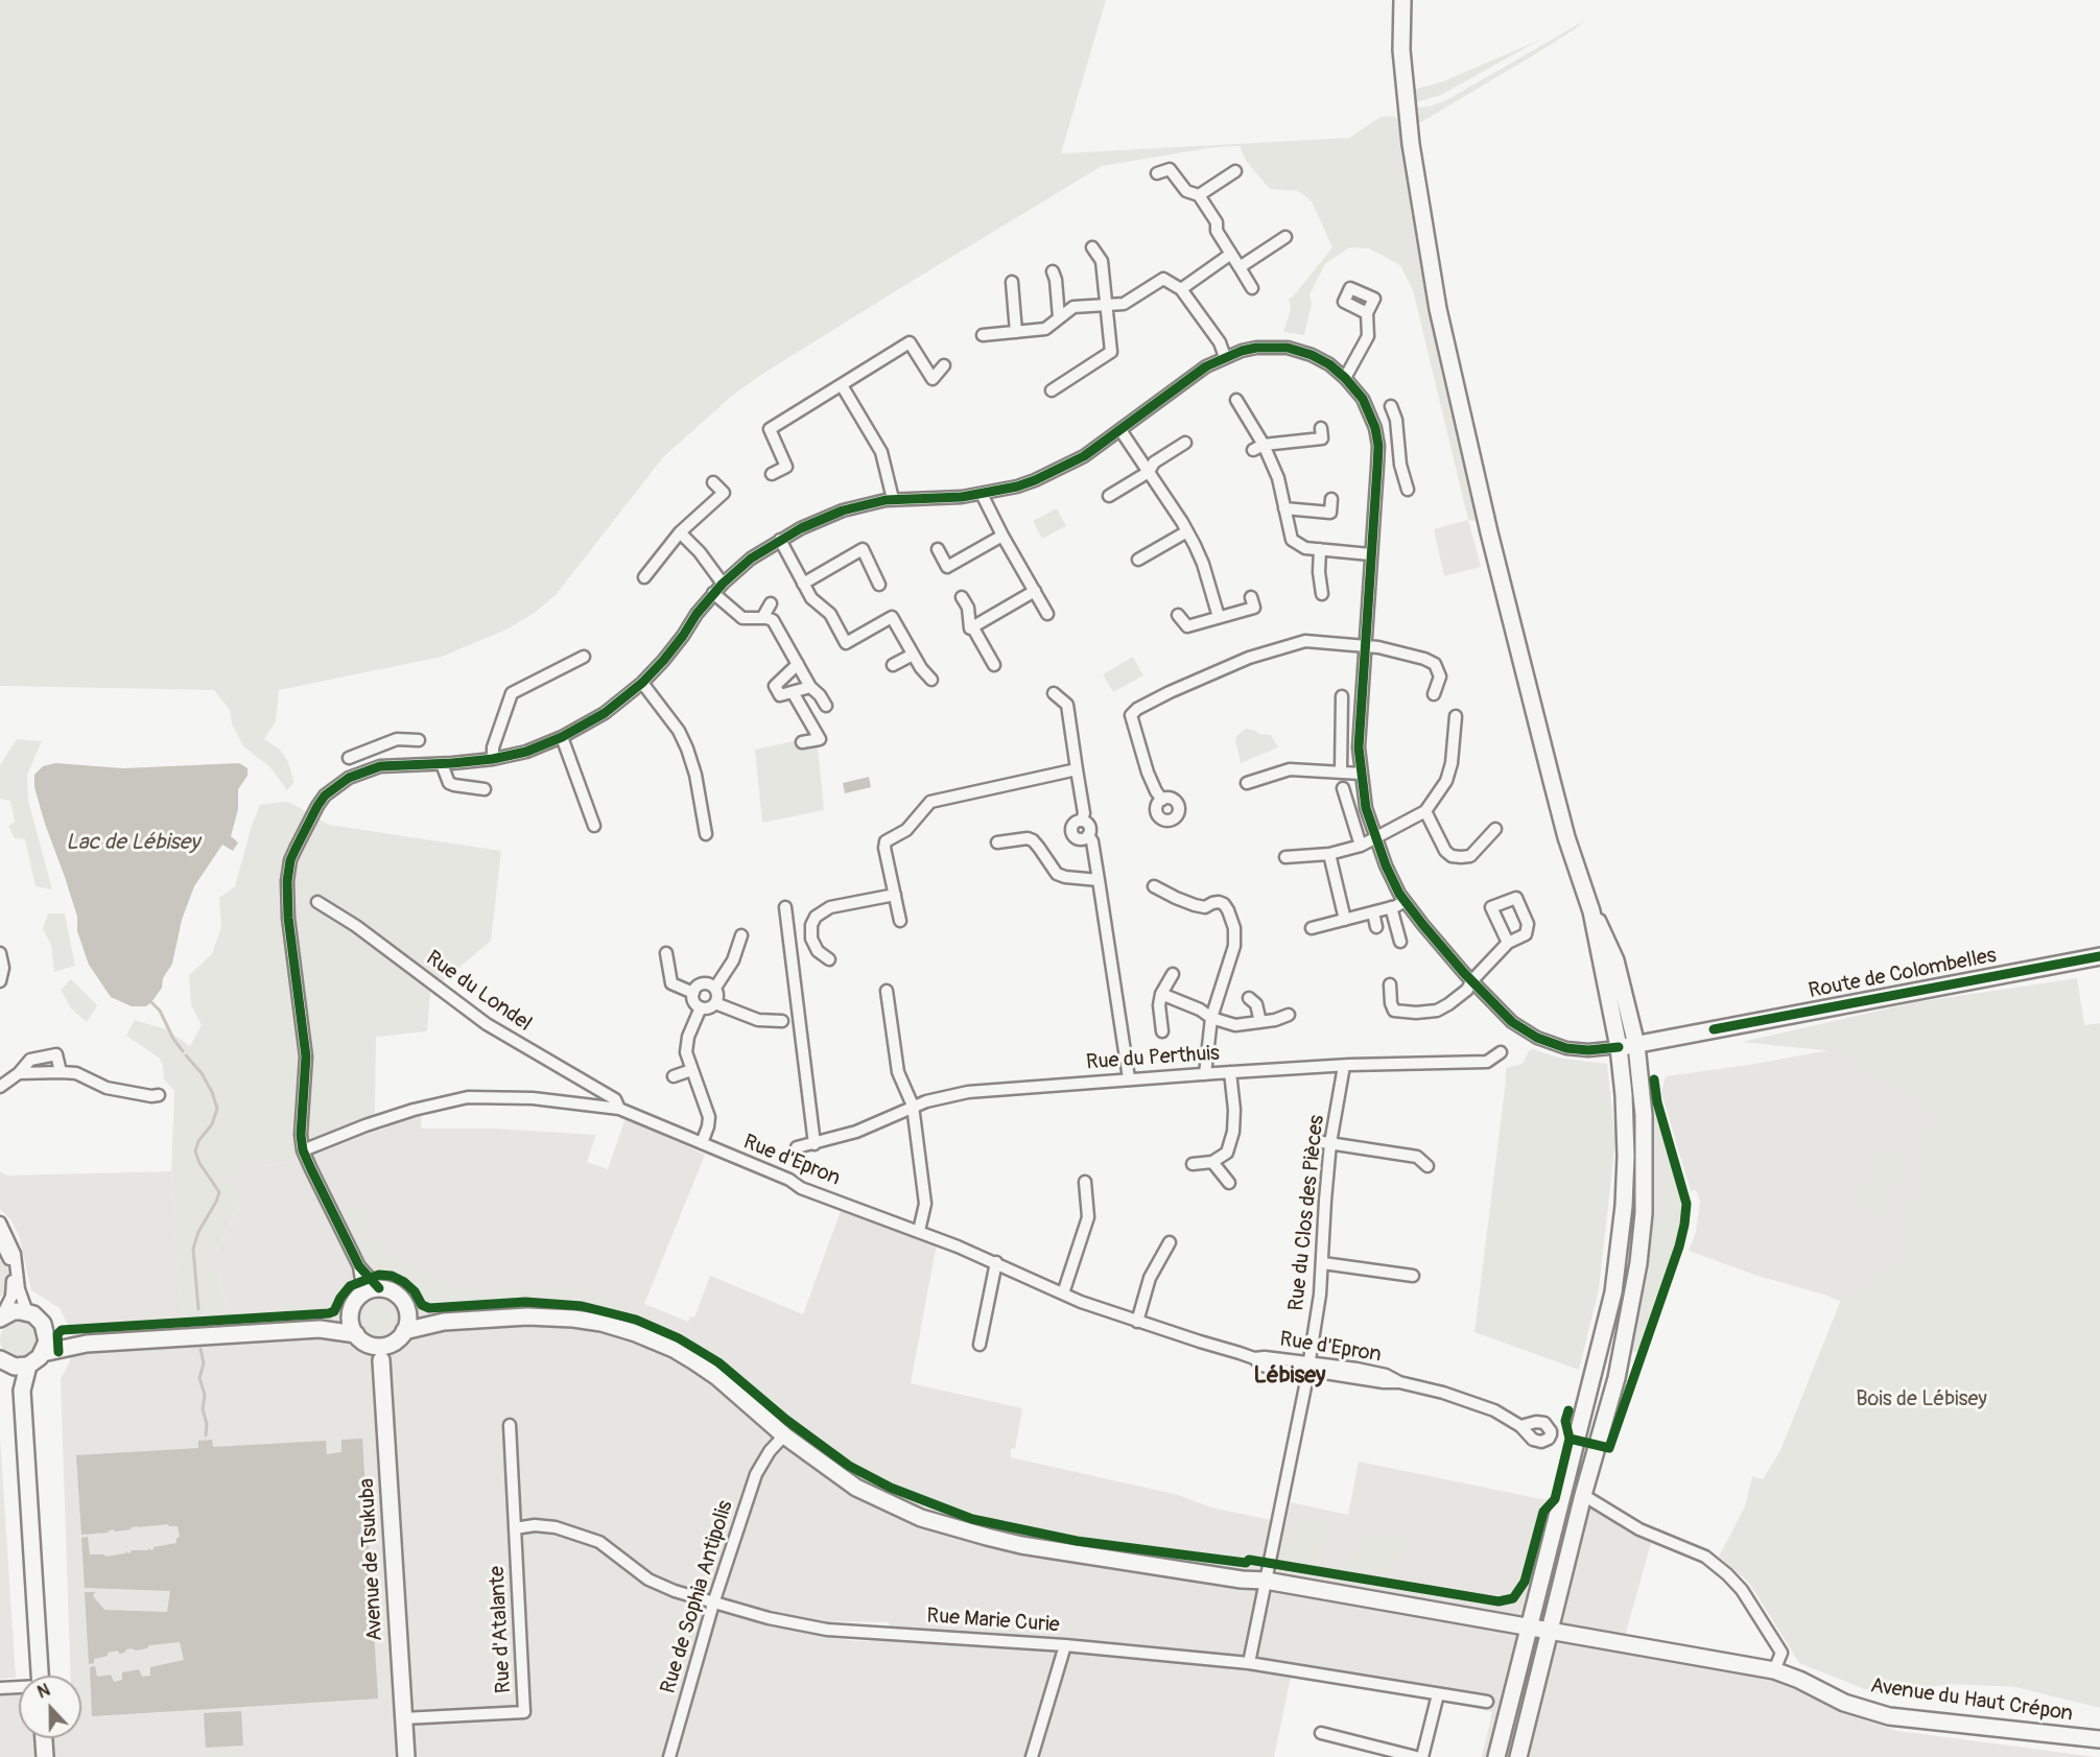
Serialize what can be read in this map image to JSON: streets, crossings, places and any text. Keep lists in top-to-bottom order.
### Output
{
  "streets": {
    "main road": ["Route de Colombelles", "Avenue de Tsukuba", "Avenue du Haut Crépon"],
    "street": [
      "Rue du Londel",
      "Rue du Perthuis",
      "Rue d'Epron",
      "Rue du Clos des Pièces",
      "Rue de Sophia Antipolis",
      "Rue Marie Curie",
      "Rue d'Atalante"
    ]
  },
  "crossings": [
    ["Rue du Londel", "Rue d'Epron"],
    ["Rue du Perthuis", "Rue du Clos des Pièces"],
    ["Rue d'Epron", "Rue du Clos des Pièces"],
    ["Rue du Clos des Pièces", "Rue Marie Curie"],
    ["Rue du Clos des Pièces", "Avenue du Haut Crépon"],
    ["Avenue de Tsukuba", "Rue d'Atalante"],
    ["Rue de Sophia Antipolis", "Rue Marie Curie"],
    ["Rue de Sophia Antipolis", "Avenue du Haut Crépon"],
    ["Rue Marie Curie", "Rue d'Atalante"]
  ],
  "districts": ["Lébisey"],
  "water": ["Lac de Lébisey"],
  "parks": ["Bois de Lébisey"],
  "north": "top"
}
